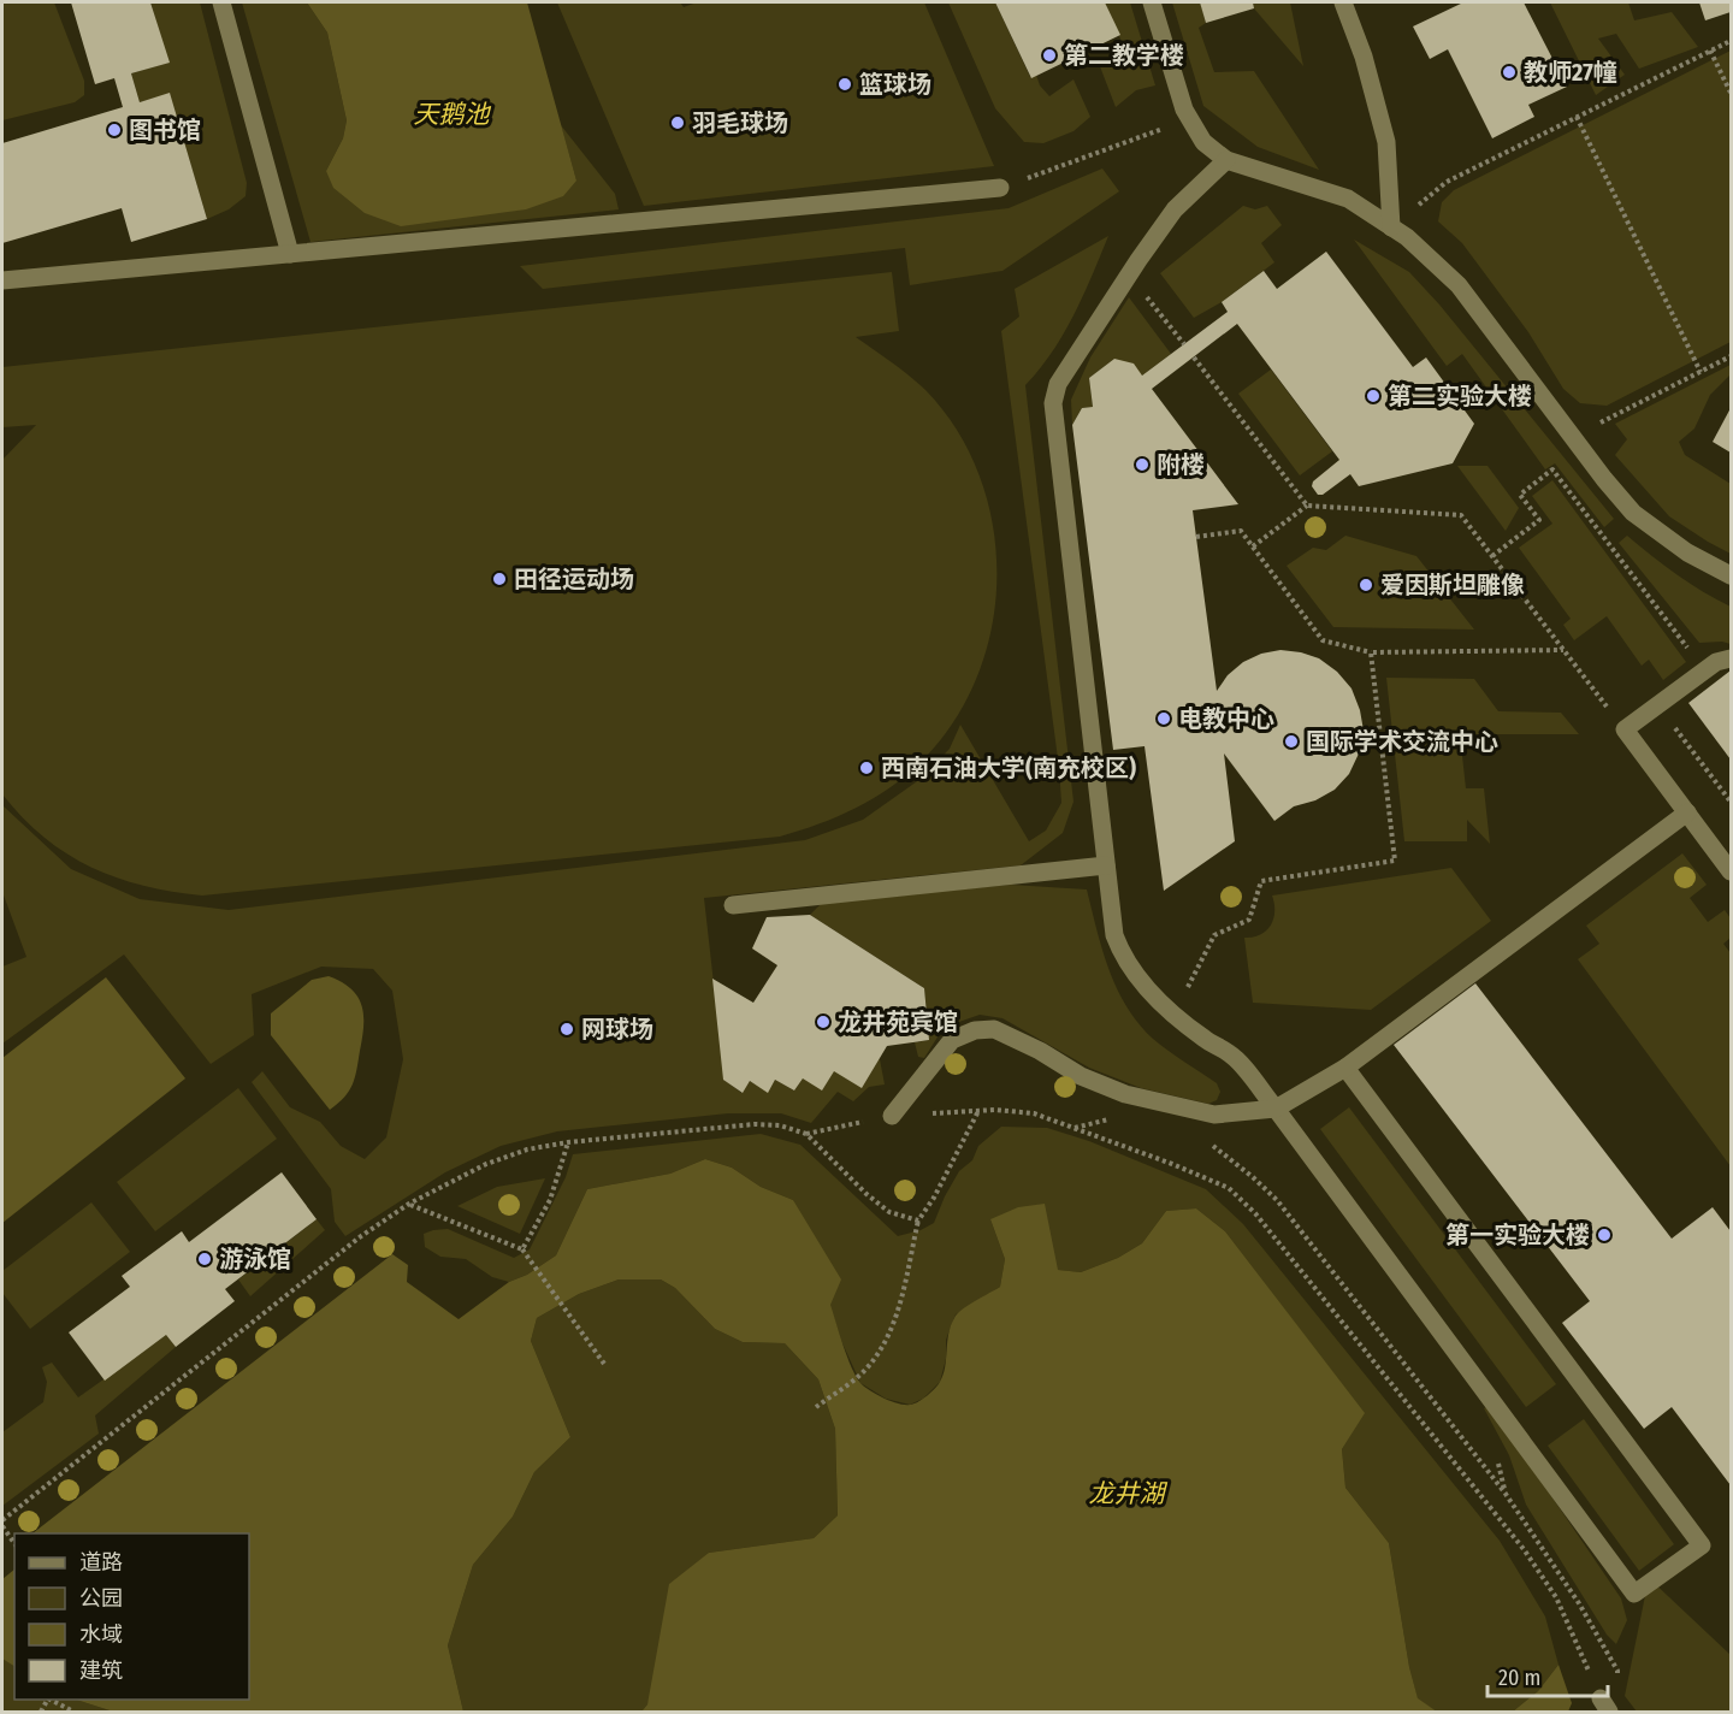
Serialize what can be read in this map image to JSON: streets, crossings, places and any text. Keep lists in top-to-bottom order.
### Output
{
  "water": ["天鹅池", "龙井湖"],
  "places": [
    "第二教学楼",
    "教师27幢",
    "篮球场",
    "羽毛球场",
    "图书馆",
    "第二实验大楼",
    "附楼",
    "田径运动场",
    "爱因斯坦雕像",
    "电教中心",
    "国际学术交流中心",
    "西南石油大学(南充校区)",
    "龙井苑宾馆",
    "网球场",
    "第一实验大楼",
    "游泳馆"
  ],
  "legend": [
    "道路",
    "公园",
    "水域",
    "建筑"
  ],
  "scale_bar": "20 m"
}
